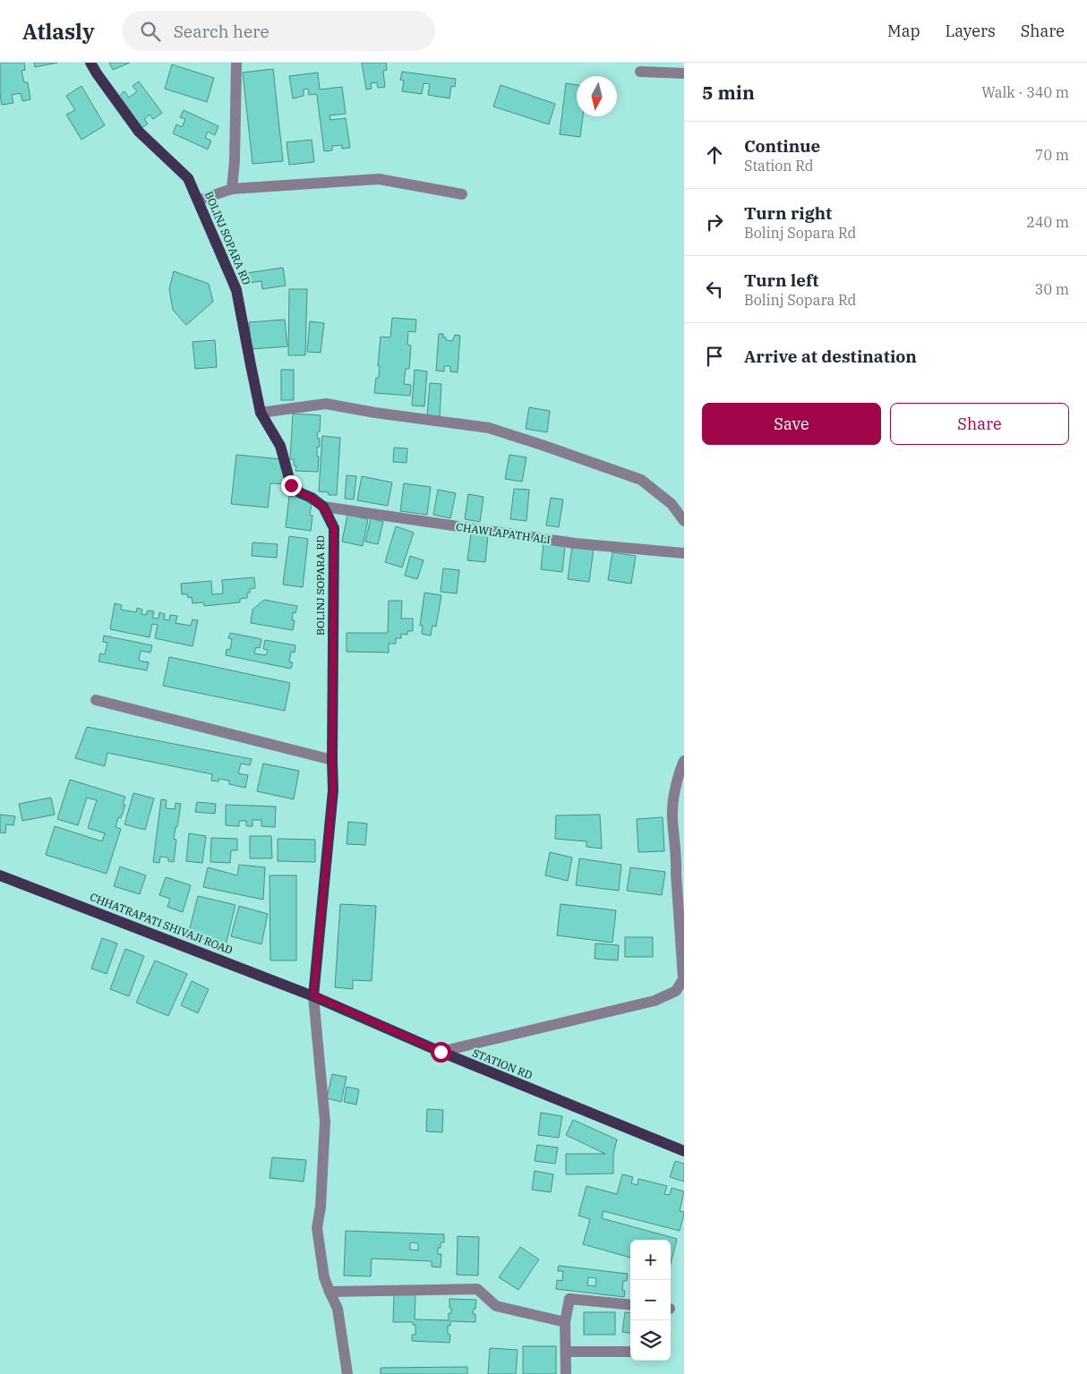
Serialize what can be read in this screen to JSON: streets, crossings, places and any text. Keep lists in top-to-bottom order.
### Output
{
  "streets": {
    "main road": ["BOLINJ SOPARA RD", "CHHATRAPATI SHIVAJI ROAD", "STATION RD"],
    "street": ["CHAWLAPATH ALI"]
  },
  "crossings": [
    ["BOLINJ SOPARA RD", "CHAWLAPATH ALI"],
    ["BOLINJ SOPARA RD", "CHHATRAPATI SHIVAJI ROAD"],
    ["BOLINJ SOPARA RD", "STATION RD"],
    ["CHHATRAPATI SHIVAJI ROAD", "STATION RD"]
  ],
  "north": "bottom",
  "page": {
    "header": "Atlasly",
    "search": "Search here",
    "nav": ["Map", "Layers", "Share"],
    "heading": ["5 min", "Walk · 340 m"],
    "list": [
      ["Continue", "Station Rd", "70 m"],
      ["Turn right", "Bolinj Sopara Rd", "240 m"],
      ["Turn left", "Bolinj Sopara Rd", "30 m"],
      "Arrive at destination"
    ],
    "buttons": ["Save", "Share"],
    "map_buttons": ["+", "−"]
  }
}
